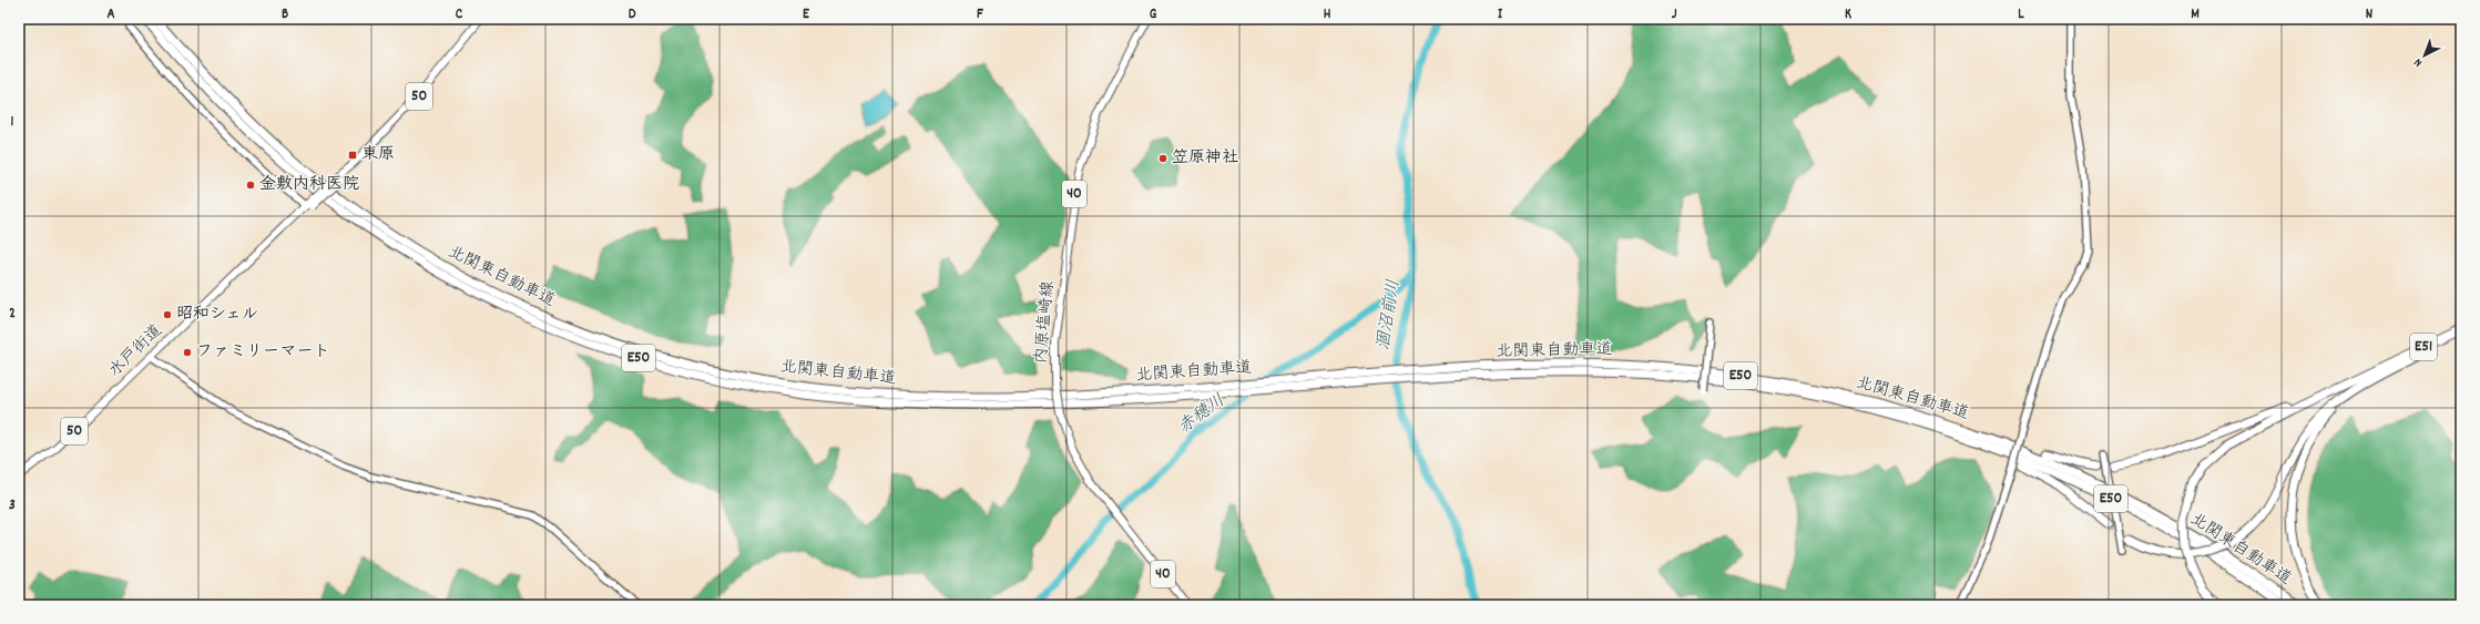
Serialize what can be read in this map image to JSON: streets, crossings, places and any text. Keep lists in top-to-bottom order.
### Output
{
  "streets": {
    "highway": ["北関東自動車道", "E51", "E50"],
    "main road": [
      "50",
      "40",
      "内原塩崎線",
      "水戸街道"
    ]
  },
  "water": ["涸沼前川", "赤穂川"],
  "places": {
    "transit": ["東原"],
    "other": [
      "笠原神社",
      "金敷内科医院",
      "昭和シェル",
      "ファミリーマート"
    ]
  },
  "north": "bottom left",
  "grid": {
    "columns": [
      "A",
      "B",
      "C",
      "D",
      "E",
      "F",
      "G",
      "H",
      "I",
      "J",
      "K",
      "L",
      "M",
      "N"
    ],
    "rows": ["1", "2", "3"]
  }
}
